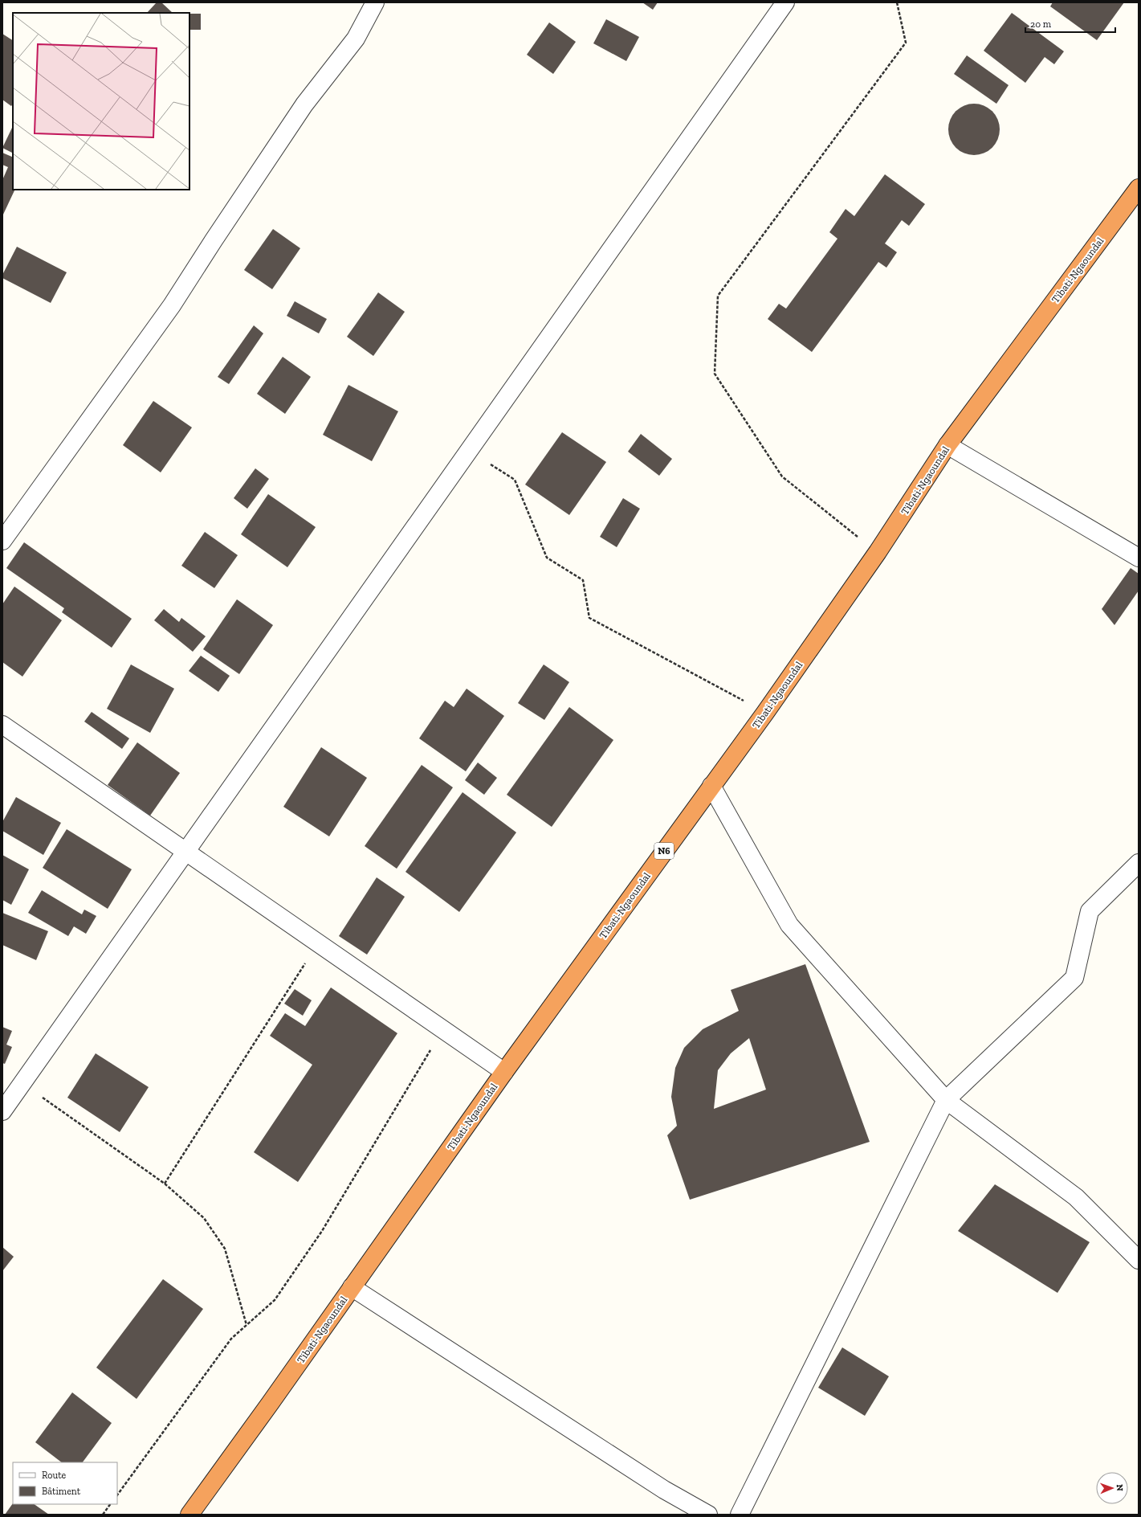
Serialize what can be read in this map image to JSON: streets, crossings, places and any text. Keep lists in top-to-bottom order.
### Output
{
  "streets": {
    "highway": ["Tibati-Ngaoundal", "N6"]
  },
  "legend": ["Route", "Bâtiment"],
  "scale_bar": "20 m",
  "north": "right"
}
